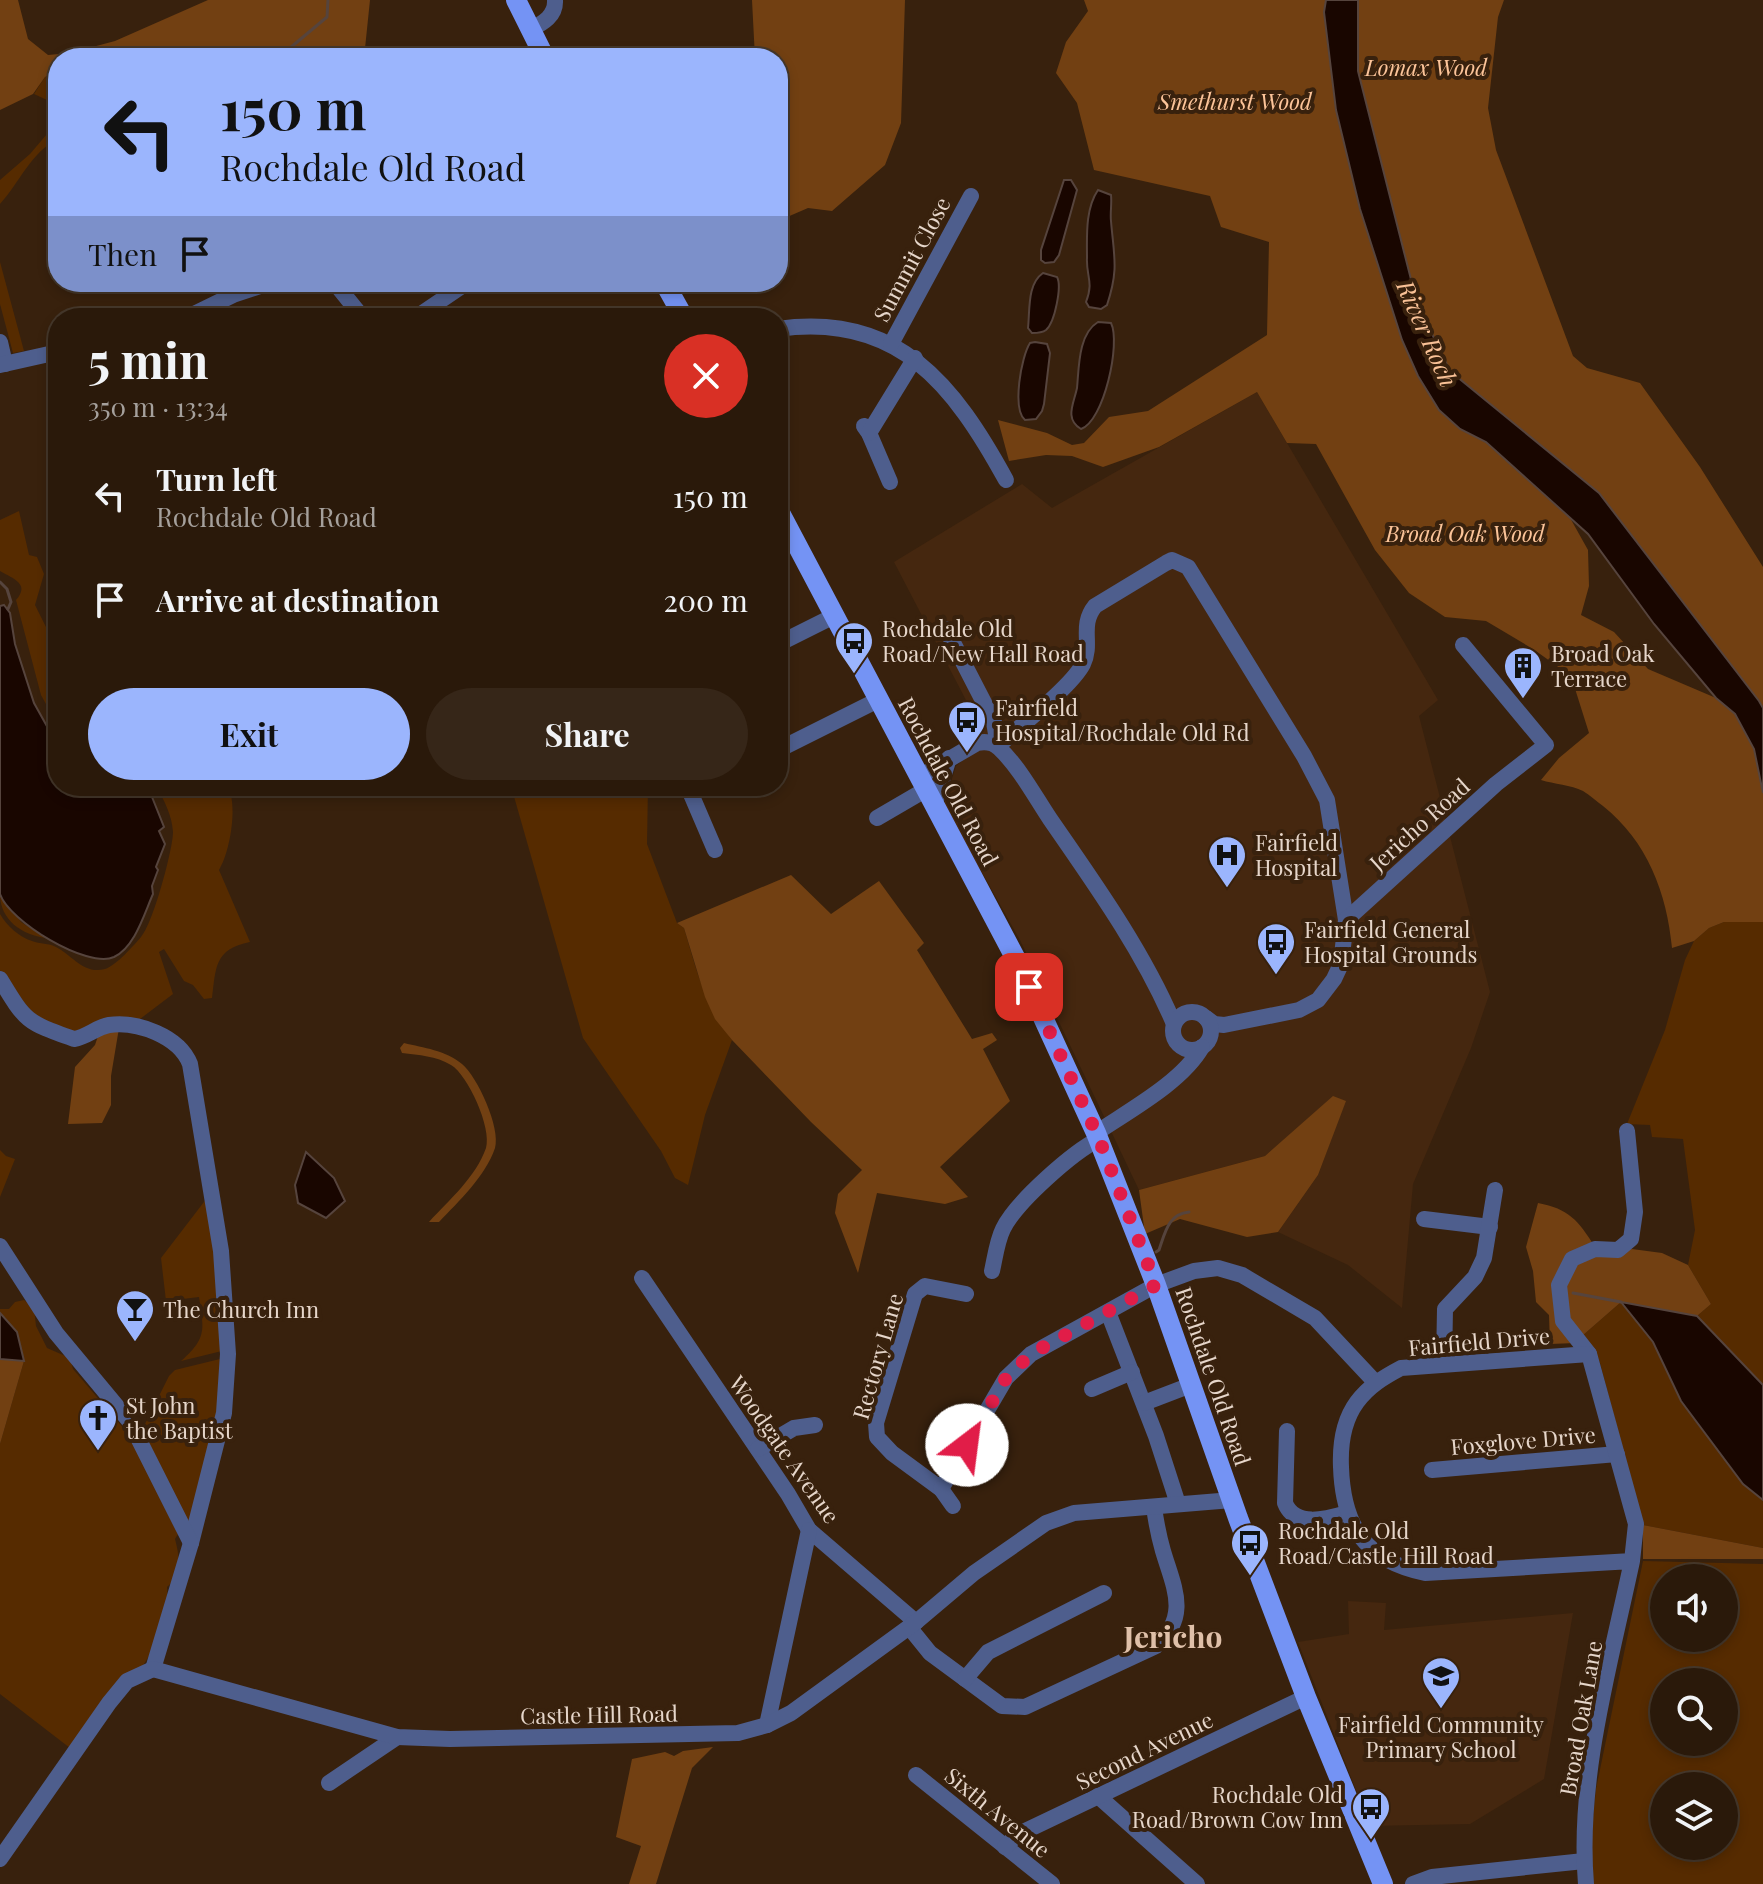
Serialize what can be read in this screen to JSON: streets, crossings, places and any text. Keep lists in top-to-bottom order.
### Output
{
  "streets": {
    "main road": ["Rochdale Old Road"],
    "street": [
      "Summit Close",
      "Jericho Road",
      "Fairfield Drive",
      "Rectory Lane",
      "Foxglove Drive",
      "Woodgate Avenue",
      "Castle Hill Road",
      "Broad Oak Lane",
      "Second Avenue",
      "Sixth Avenue"
    ]
  },
  "crossings": [
    ["Rochdale Old Road", "Castle Hill Road"],
    ["Rochdale Old Road", "Second Avenue"],
    ["Fairfield Drive", "Foxglove Drive"],
    ["Fairfield Drive", "Broad Oak Lane"],
    ["Foxglove Drive", "Broad Oak Lane"],
    ["Woodgate Avenue", "Castle Hill Road"],
    ["Second Avenue", "Sixth Avenue"]
  ],
  "districts": ["Jericho"],
  "water": ["River Roch"],
  "parks": ["Lomax Wood", "Smethurst Wood", "Broad Oak Wood"],
  "places": {
    "bus stop": [
      "Rochdale Old Road/New Hall Road",
      "Fairfield Hospital/Rochdale Old Rd",
      "Fairfield General Hospital Grounds",
      "Rochdale Old Road/Castle Hill Road",
      "Rochdale Old Road/Brown Cow Inn"
    ],
    "building": ["Broad Oak Terrace"],
    "hospital": ["Fairfield Hospital"],
    "bar": ["The Church Inn"],
    "church": ["St John the Baptist"],
    "school or university": ["Fairfield Community Primary School"]
  },
  "page": {
    "turn": ["150 m", "Rochdale Old Road"],
    "then": "Then",
    "heading": ["5 min", "350 m · 13:34"],
    "list": [
      {
        "name": "Turn left",
        "note": "Rochdale Old Road",
        "value": "150 m"
      },
      {
        "name": "Arrive at destination",
        "value": "200 m"
      }
    ],
    "buttons": ["Exit", "Share"]
  }
}
